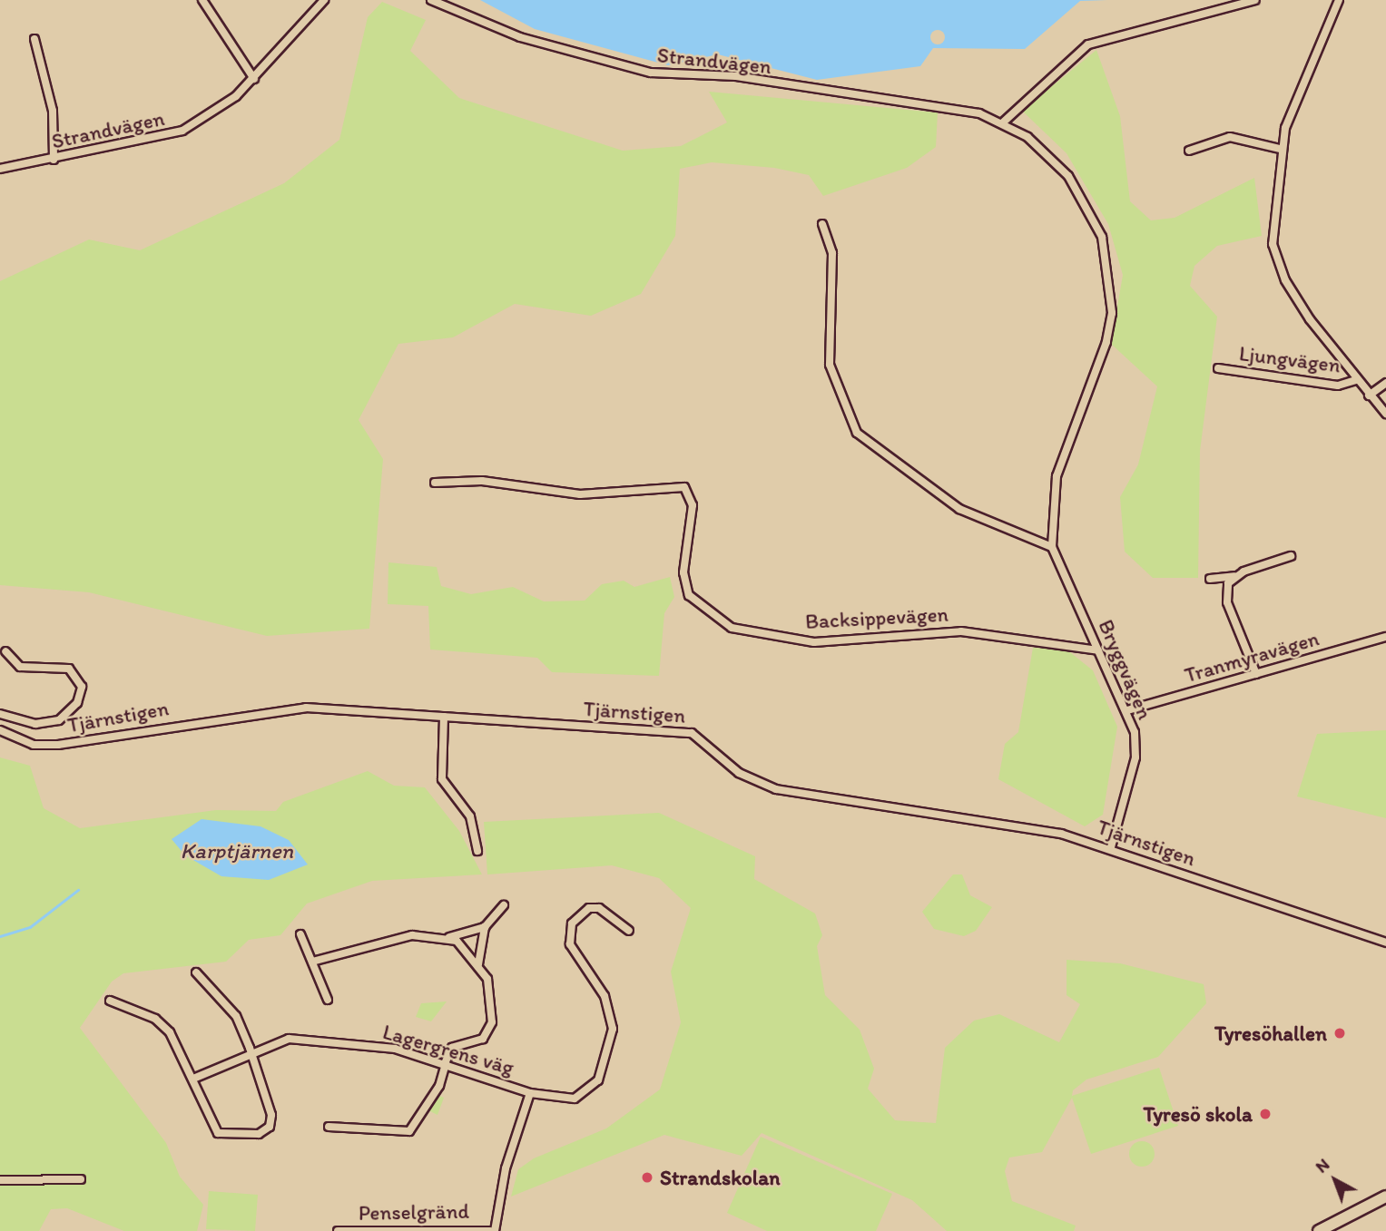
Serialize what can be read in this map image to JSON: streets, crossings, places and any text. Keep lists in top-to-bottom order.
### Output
{
  "streets": {
    "street": [
      "Strandvägen",
      "Ljungvägen",
      "Backsippevägen",
      "Tranmyravägen",
      "Bryggvägen",
      "Tjärnstigen",
      "Lagergrens väg",
      "Penselgränd"
    ]
  },
  "crossings": [
    ["Strandvägen", "Bryggvägen"],
    ["Backsippevägen", "Bryggvägen"],
    ["Tranmyravägen", "Bryggvägen"],
    ["Bryggvägen", "Tjärnstigen"],
    ["Lagergrens väg", "Penselgränd"]
  ],
  "water": ["Karptjärnen"],
  "places": ["Tyresöhallen", "Tyresö skola", "Strandskolan"],
  "north": "top left"
}
